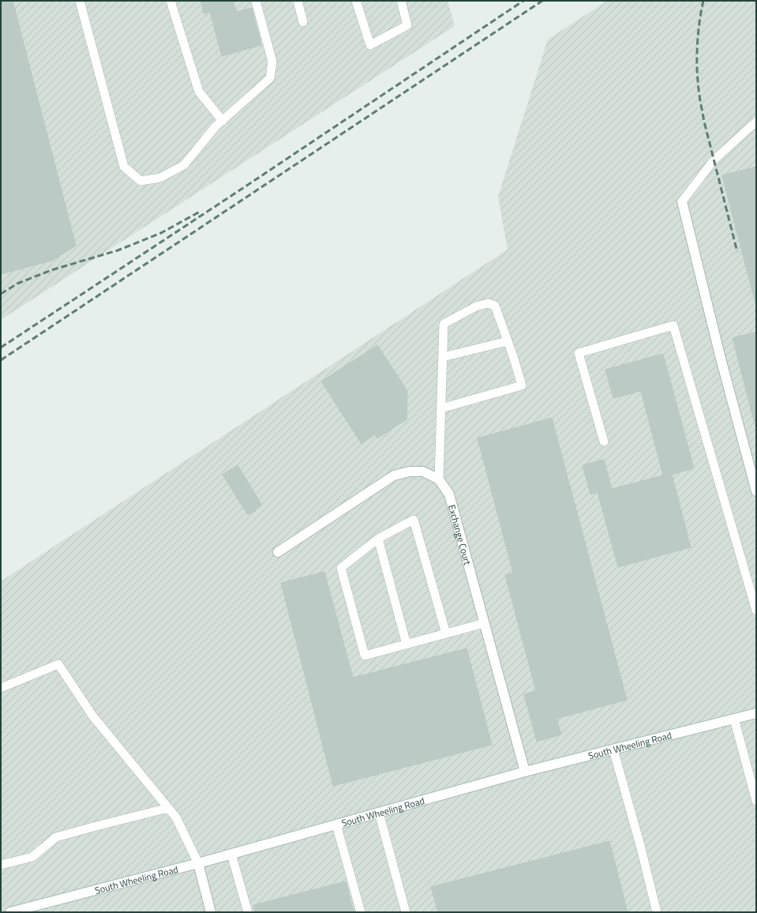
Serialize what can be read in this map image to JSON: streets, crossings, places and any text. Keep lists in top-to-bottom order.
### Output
{
  "streets": {
    "street": ["Exchange Court", "South Wheeling Road"]
  },
  "crossings": [
    ["Exchange Court", "South Wheeling Road"]
  ]
}
